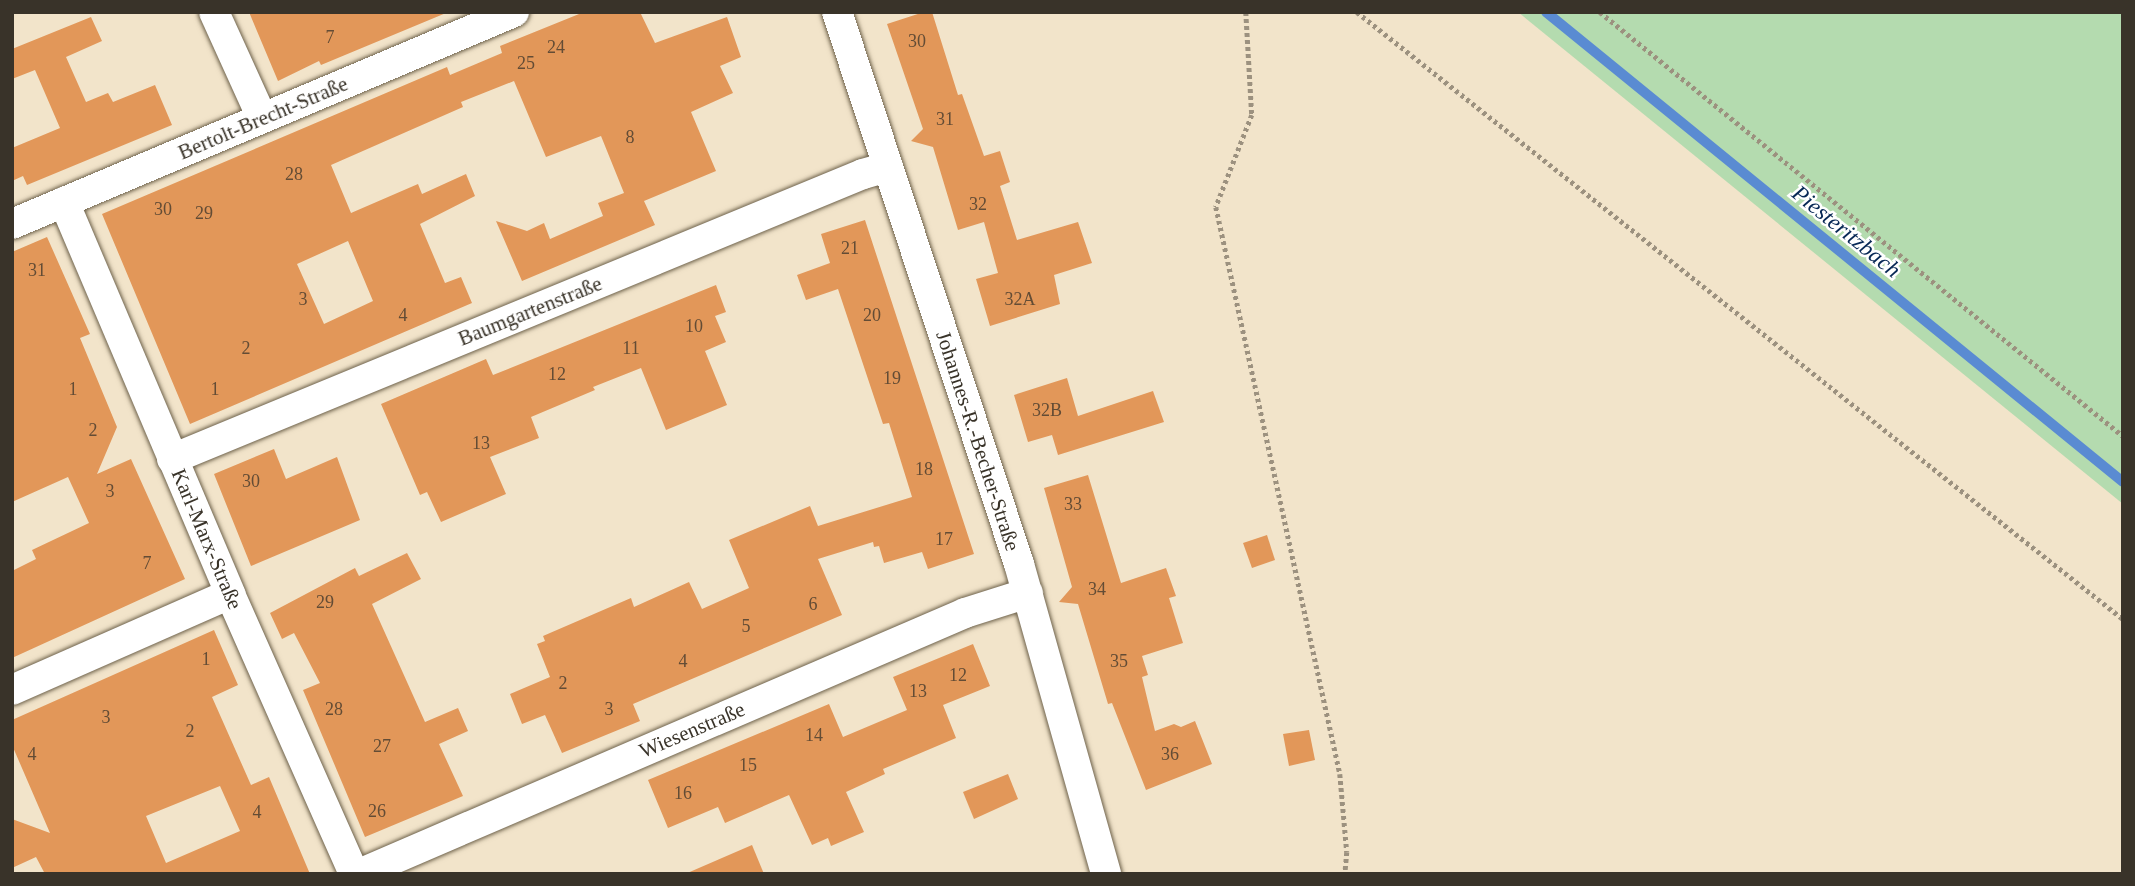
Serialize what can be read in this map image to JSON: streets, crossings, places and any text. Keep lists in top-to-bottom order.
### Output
{
  "streets": {
    "street": [
      "Bertolt-Brecht-Straße",
      "Baumgartenstraße",
      "Johannes-R.-Becher-Straße",
      "Karl-Marx-Straße",
      "Wiesenstraße"
    ]
  },
  "crossings": [
    ["Bertolt-Brecht-Straße", "Karl-Marx-Straße"],
    ["Baumgartenstraße", "Johannes-R.-Becher-Straße"],
    ["Baumgartenstraße", "Karl-Marx-Straße"],
    ["Johannes-R.-Becher-Straße", "Wiesenstraße"],
    ["Karl-Marx-Straße", "Wiesenstraße"]
  ],
  "water": ["Piesteritzbach"],
  "house_numbers": [
    "7",
    "30",
    "24",
    "25",
    "31",
    "8",
    "28",
    "32",
    "30",
    "29",
    "21",
    "31",
    "3",
    "32A",
    "4",
    "20",
    "10",
    "2",
    "11",
    "12",
    "19",
    "1",
    "1",
    "32B",
    "2",
    "13",
    "18",
    "30",
    "3",
    "33",
    "17",
    "7",
    "34",
    "29",
    "6",
    "5",
    "1",
    "4",
    "35",
    "12",
    "2",
    "13",
    "28",
    "3",
    "3",
    "2",
    "14",
    "27",
    "4",
    "36",
    "15",
    "16",
    "26",
    "4"
  ]
}
